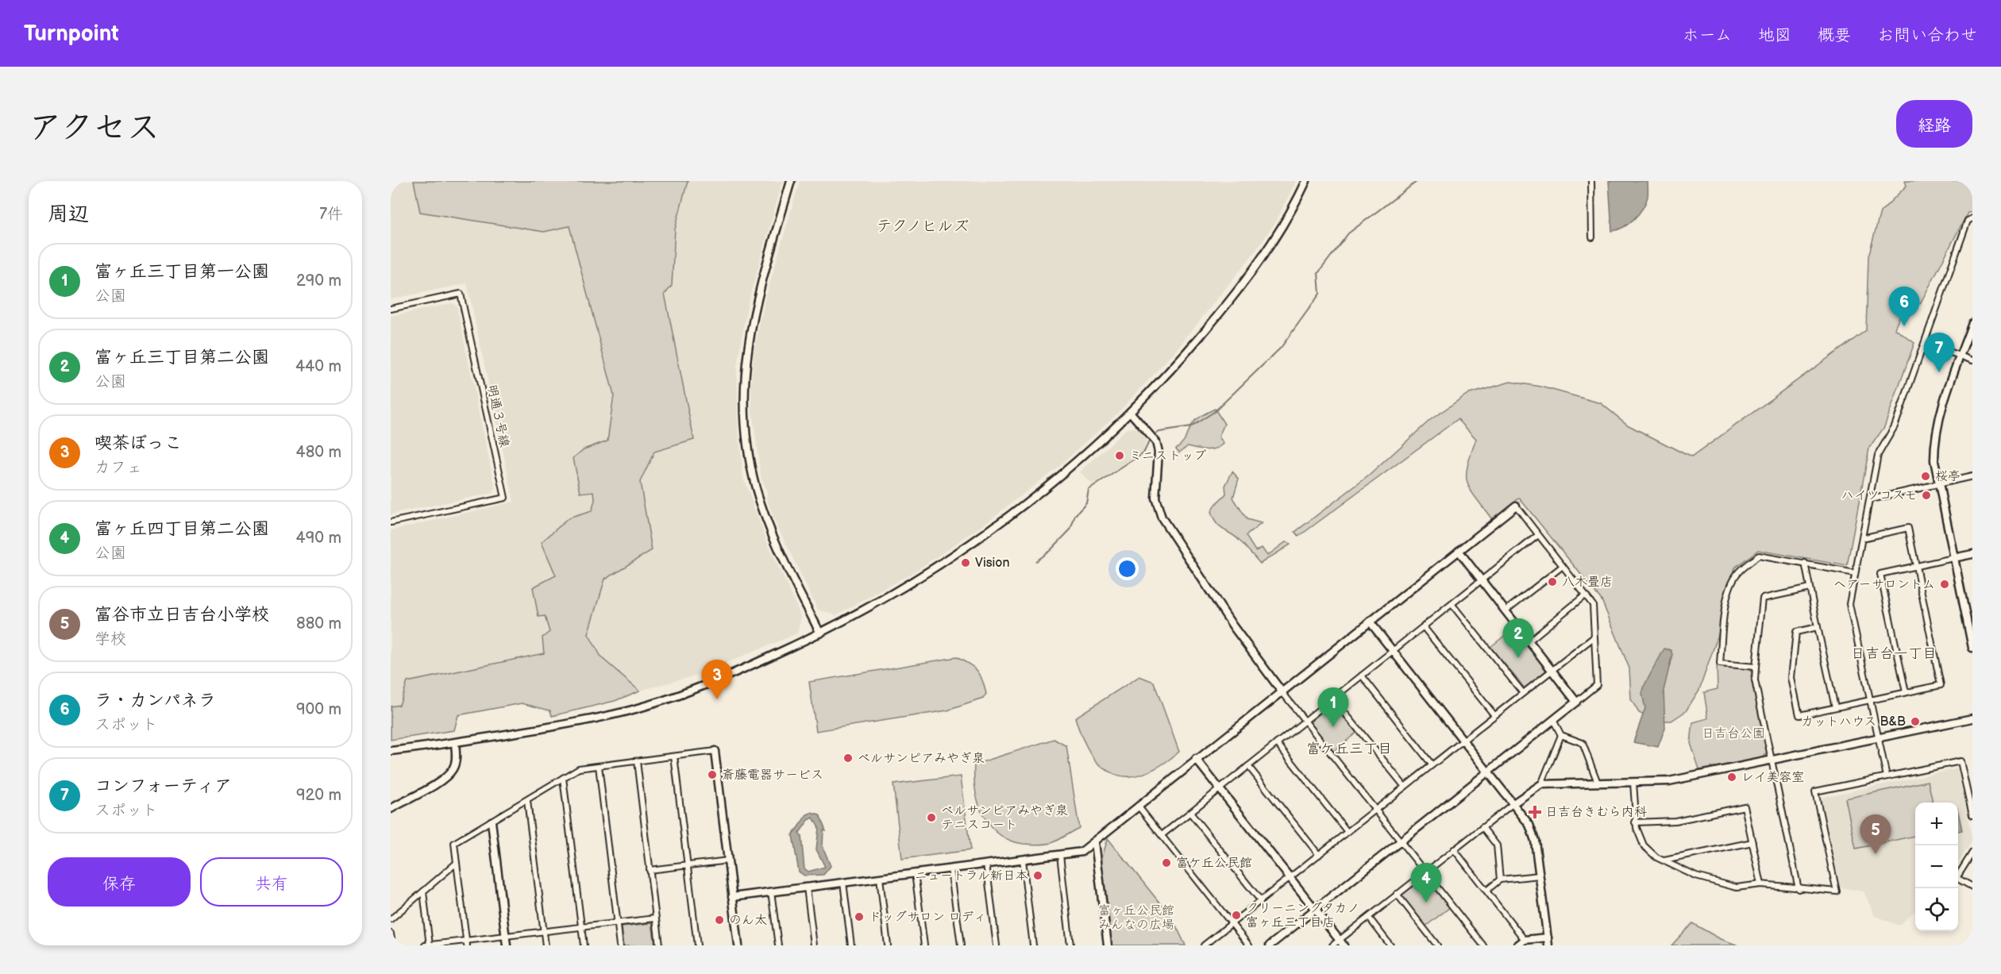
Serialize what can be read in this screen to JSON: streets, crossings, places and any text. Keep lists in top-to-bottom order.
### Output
{
  "streets": {
    "street": ["明通３号線"]
  },
  "districts": ["テクノヒルズ", "日吉台一丁目", "富ケ丘三丁目"],
  "parks": ["日吉台公園", "富ヶ丘公民館 みんなの広場"],
  "places": {
    "other": [
      "ミニストップ",
      "桜亭",
      "ハイツコスモ",
      "Vision",
      "八木畳店",
      "ヘアーサロントム",
      "カットハウス B&B",
      "ベルサンピアみやぎ泉",
      "斎藤電器サービス",
      "レイ美容室",
      "ベルサンピアみやぎ泉 テニスコート",
      "富ケ丘公民館",
      "ニュートラル新日本",
      "クリーニングタカノ 富ヶ丘三丁目店",
      "ドッグサロン ロディ",
      "のん太"
    ],
    "health": ["日吉台きむら内科"]
  },
  "page": {
    "header": "Turnpoint",
    "nav": [
      "ホーム",
      "地図",
      "概要",
      "お問い合わせ"
    ],
    "title": "アクセス",
    "buttons": [
      "経路",
      ["保存", "共有"]
    ],
    "heading": ["周辺", "7件"],
    "list": [
      {
        "mark": "1",
        "name": "富ヶ丘三丁目第一公園",
        "note": "公園",
        "value": "290 m"
      },
      {
        "mark": "2",
        "name": "富ヶ丘三丁目第二公園",
        "note": "公園",
        "value": "440 m"
      },
      {
        "mark": "3",
        "name": "喫茶ぼっこ",
        "note": "カフェ",
        "value": "480 m"
      },
      {
        "mark": "4",
        "name": "富ヶ丘四丁目第二公園",
        "note": "公園",
        "value": "490 m"
      },
      {
        "mark": "5",
        "name": "富谷市立日吉台小学校",
        "note": "学校",
        "value": "880 m"
      },
      {
        "mark": "6",
        "name": "ラ・カンパネラ",
        "note": "スポット",
        "value": "900 m"
      },
      {
        "mark": "7",
        "name": "コンフォーティア",
        "note": "スポット",
        "value": "920 m"
      }
    ],
    "pins": [
      "6",
      "7",
      "2",
      "3",
      "1",
      "5",
      "4"
    ],
    "map_buttons": ["+", "−"]
  }
}
